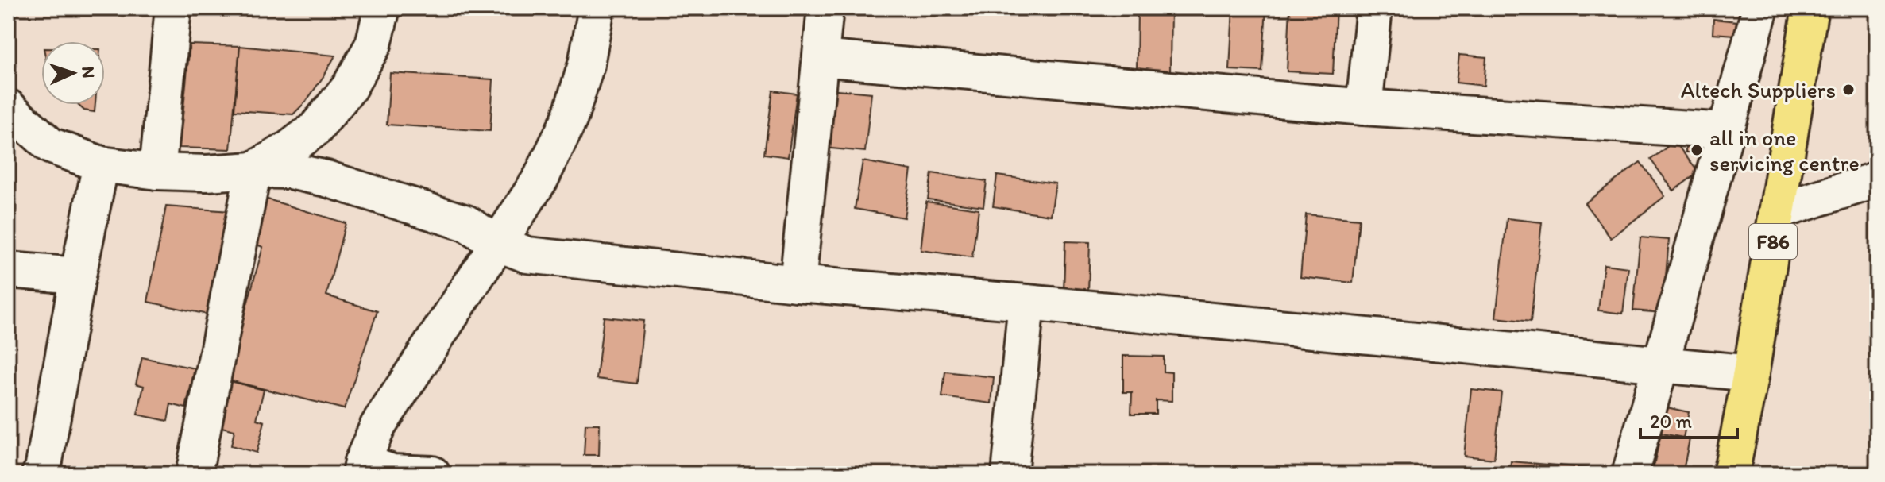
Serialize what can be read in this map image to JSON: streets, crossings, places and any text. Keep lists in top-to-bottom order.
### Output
{
  "streets": {
    "main road": ["F86"]
  },
  "places": ["Altech Suppliers", "all in one servicing centre"],
  "scale_bar": "20 m",
  "north": "right"
}
